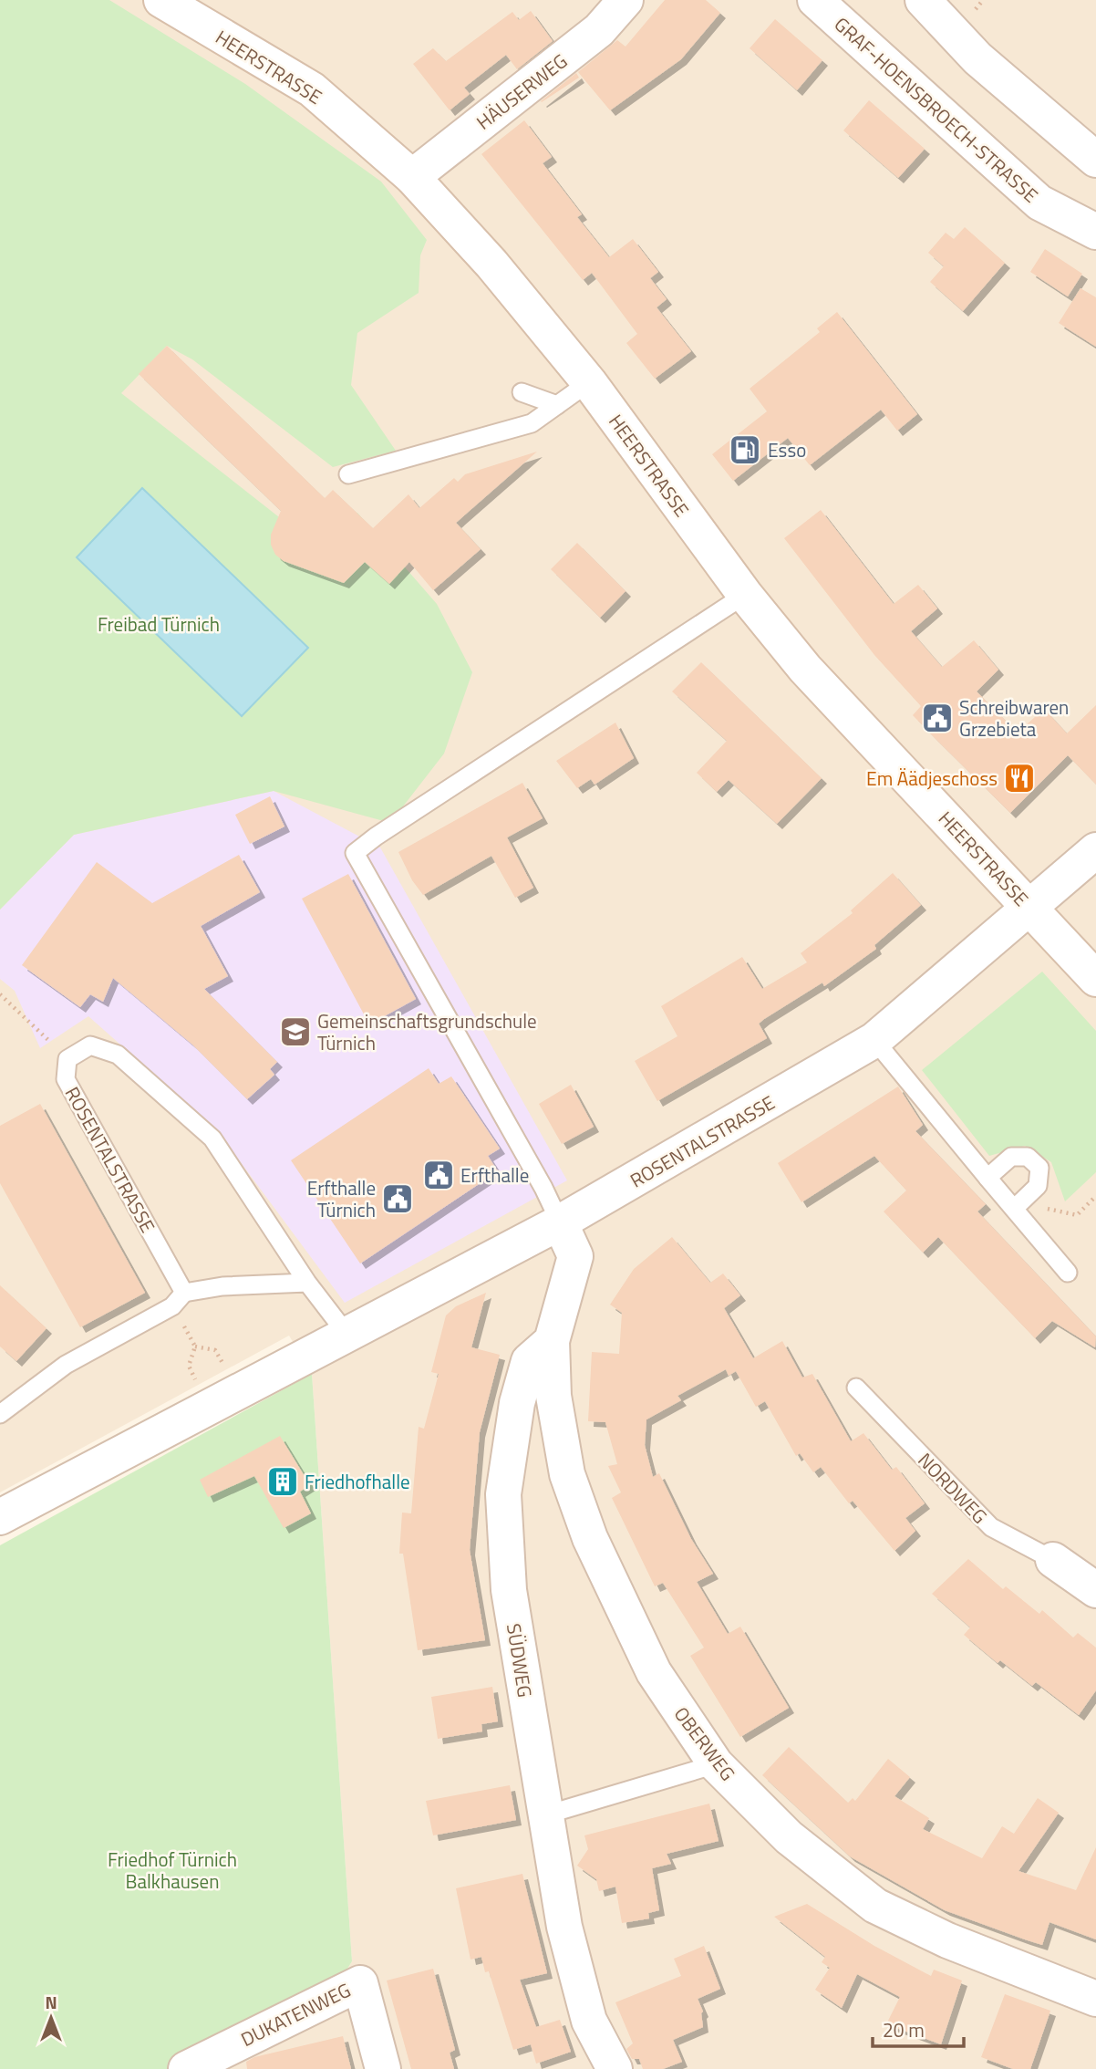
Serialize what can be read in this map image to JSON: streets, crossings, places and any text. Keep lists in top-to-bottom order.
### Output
{
  "streets": {
    "street": [
      "HEERSTRASSE",
      "HÄUSERWEG",
      "GRAF-HOENSBROECH-STRASSE",
      "ROSENTALSTRASSE",
      "NORDWEG",
      "SÜDWEG",
      "OBERWEG",
      "DUKATENWEG"
    ]
  },
  "crossings": [
    ["HEERSTRASSE", "HÄUSERWEG"],
    ["HEERSTRASSE", "ROSENTALSTRASSE"],
    ["SÜDWEG", "OBERWEG"]
  ],
  "parks": ["Freibad Türnich", "Friedhof Türnich Balkhausen"],
  "places": {
    "fuel station": ["Esso"],
    "public building": ["Schreibwaren Grzebieta", "Erfthalle", "Erfthalle Türnich"],
    "restaurant": ["Em Äädjeschoss"],
    "school or university": ["Gemeinschaftsgrundschule Türnich"],
    "building": ["Friedhofhalle"]
  },
  "scale_bar": "20 m",
  "north": "top"
}
